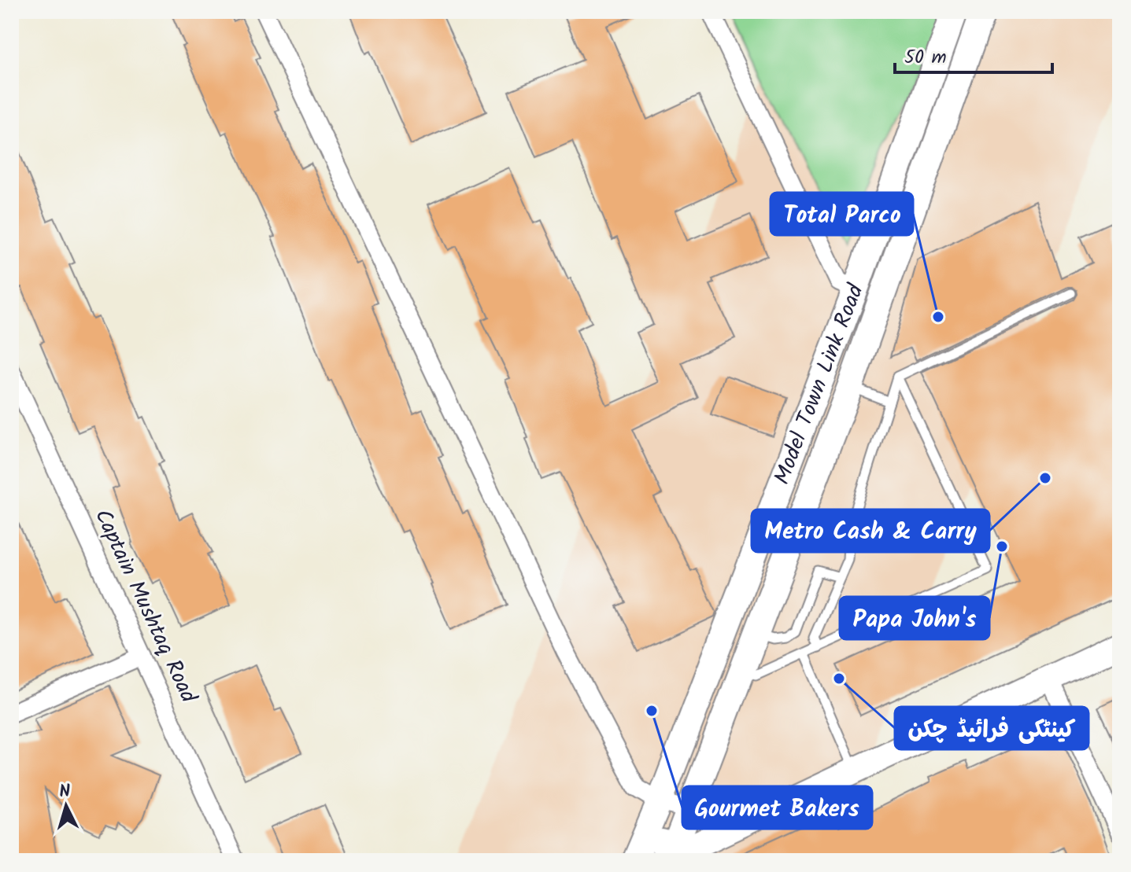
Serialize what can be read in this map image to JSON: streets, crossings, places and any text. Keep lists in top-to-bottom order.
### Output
{
  "streets": {
    "main road": ["Model Town Link Road"],
    "street": ["Captain Mushtaq Road"]
  },
  "places": [
    "Total Parco",
    "Metro Cash & Carry",
    "Papa John's",
    "کینٹکی فرائیڈ چکن",
    "Gourmet Bakers"
  ],
  "scale_bar": "50 m",
  "north": "top"
}
